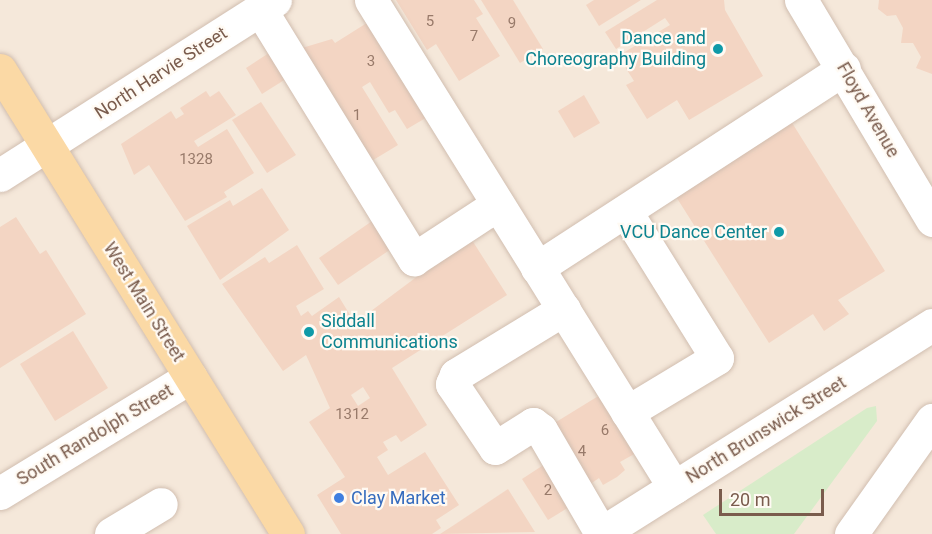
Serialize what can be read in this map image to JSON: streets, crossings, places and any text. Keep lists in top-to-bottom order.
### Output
{
  "streets": {
    "main road": ["West Main Street"],
    "street": [
      "North Harvie Street",
      "Floyd Avenue",
      "North Brunswick Street",
      "South Randolph Street"
    ]
  },
  "crossings": [
    ["North Harvie Street", "West Main Street"],
    ["West Main Street", "South Randolph Street"]
  ],
  "places": [
    "Dance and Choreography Building",
    "VCU Dance Center",
    "Siddall Communications",
    "Clay Market"
  ],
  "house_numbers": [
    "5",
    "9",
    "7",
    "3",
    "1",
    "1328",
    "1312",
    "6",
    "4",
    "2"
  ],
  "scale_bar": "20 m"
}
